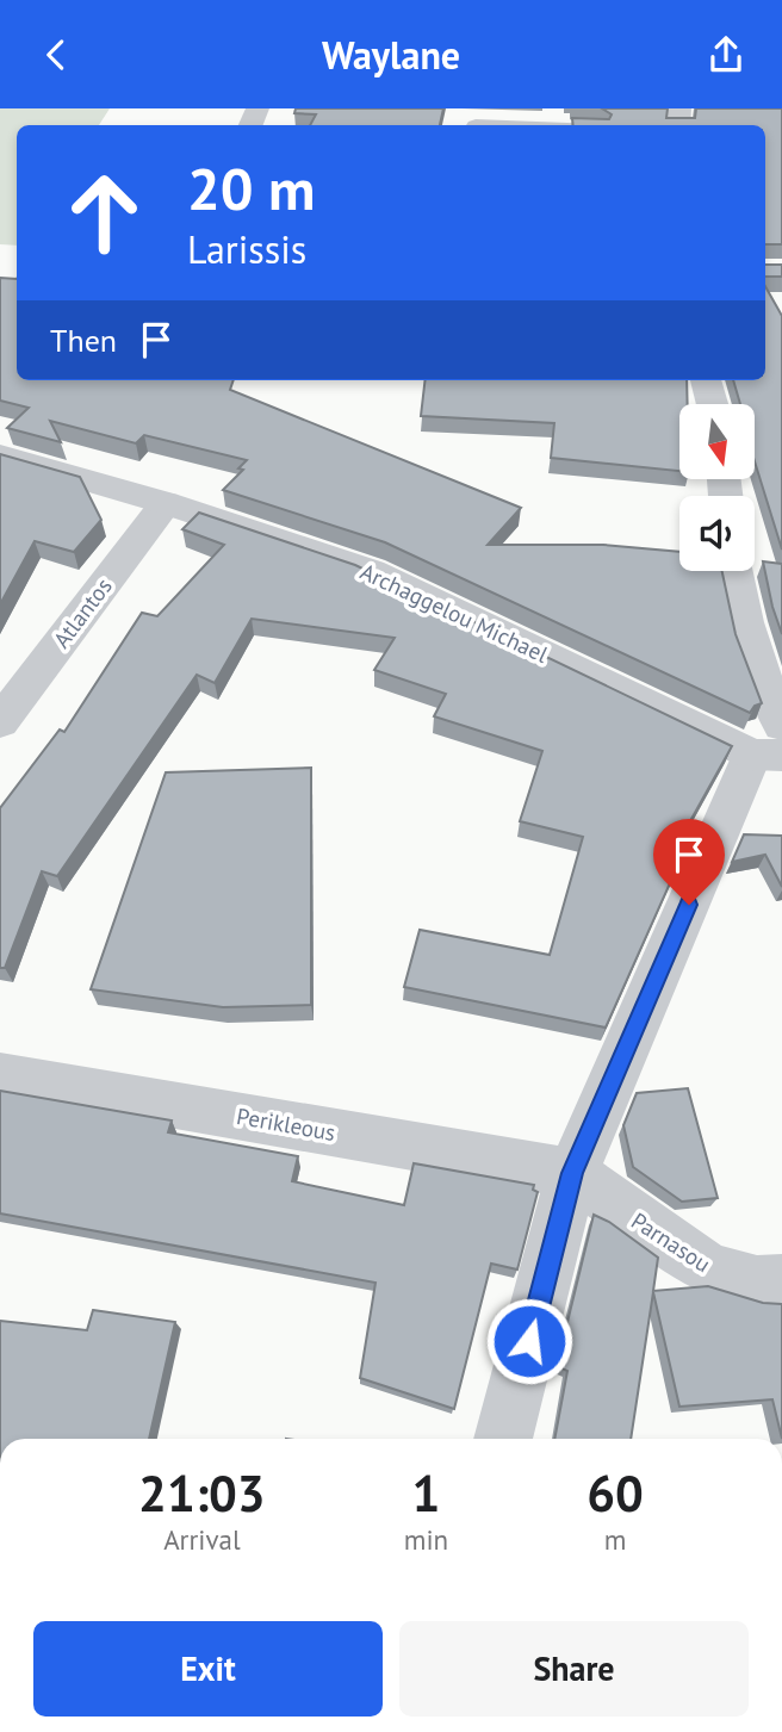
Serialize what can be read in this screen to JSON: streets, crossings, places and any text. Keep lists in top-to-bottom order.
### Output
{
  "streets": {
    "street": [
      "Atlantos",
      "Archaggelou Michael",
      "Perikleous",
      "Parnasou"
    ]
  },
  "crossings": [
    ["Atlantos", "Archaggelou Michael"],
    ["Perikleous", "Parnasou"]
  ],
  "north": "bottom",
  "page": {
    "header": "Waylane",
    "turn": ["20 m", "Larissis"],
    "then": "Then",
    "eta": [
      "21:03",
      "Arrival",
      "1",
      "min",
      "60",
      "m"
    ],
    "buttons": ["Exit", "Share"]
  }
}
